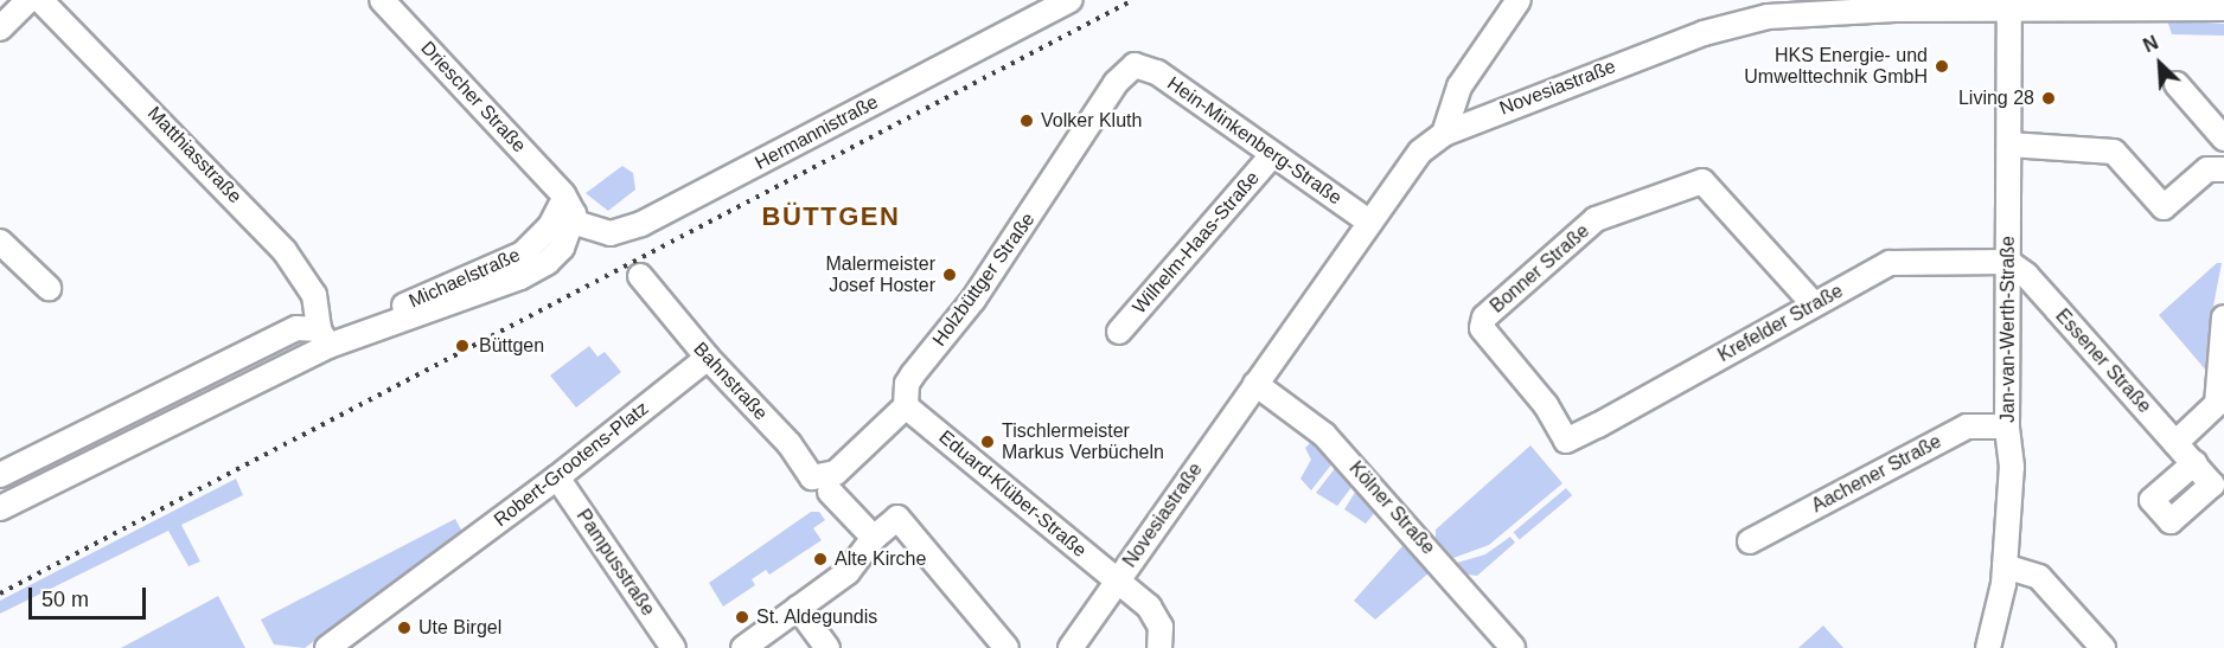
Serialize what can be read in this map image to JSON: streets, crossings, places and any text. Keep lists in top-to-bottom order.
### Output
{
  "streets": {
    "street": [
      "Novesiastraße",
      "Driescher Straße",
      "Hermannistraße",
      "Hein-Minkenberg-Straße",
      "Matthiasstraße",
      "Wilhelm-Haas-Straße",
      "Bonner Straße",
      "Michaelstraße",
      "Holzbüttger Straße",
      "Krefelder Straße",
      "Jan-van-Werth-Straße",
      "Essener Straße",
      "Bahnstraße",
      "Robert-Grootens-Platz",
      "Aachener Straße",
      "Eduard-Klüber-Straße",
      "Kölner Straße",
      "Pampusstraße"
    ]
  },
  "crossings": [
    ["Novesiastraße", "Hein-Minkenberg-Straße"],
    ["Novesiastraße", "Jan-van-Werth-Straße"],
    ["Novesiastraße", "Eduard-Klüber-Straße"],
    ["Novesiastraße", "Kölner Straße"],
    ["Driescher Straße", "Hermannistraße"],
    ["Driescher Straße", "Michaelstraße"],
    ["Hermannistraße", "Michaelstraße"],
    ["Hein-Minkenberg-Straße", "Wilhelm-Haas-Straße"],
    ["Hein-Minkenberg-Straße", "Holzbüttger Straße"],
    ["Matthiasstraße", "Michaelstraße"],
    ["Bonner Straße", "Krefelder Straße"],
    ["Holzbüttger Straße", "Eduard-Klüber-Straße"],
    ["Krefelder Straße", "Jan-van-Werth-Straße"],
    ["Krefelder Straße", "Essener Straße"],
    ["Jan-van-Werth-Straße", "Essener Straße"],
    ["Jan-van-Werth-Straße", "Aachener Straße"],
    ["Bahnstraße", "Robert-Grootens-Platz"],
    ["Robert-Grootens-Platz", "Pampusstraße"]
  ],
  "districts": ["BÜTTGEN"],
  "places": [
    "HKS Energie- und Umwelttechnik GmbH",
    "Living 28",
    "Volker Kluth",
    "Malermeister Josef Hoster",
    "Büttgen",
    "Tischlermeister Markus Verbücheln",
    "Alte Kirche",
    "St. Aldegundis",
    "Ute Birgel"
  ],
  "scale_bar": "50 m",
  "north": "top left"
}
